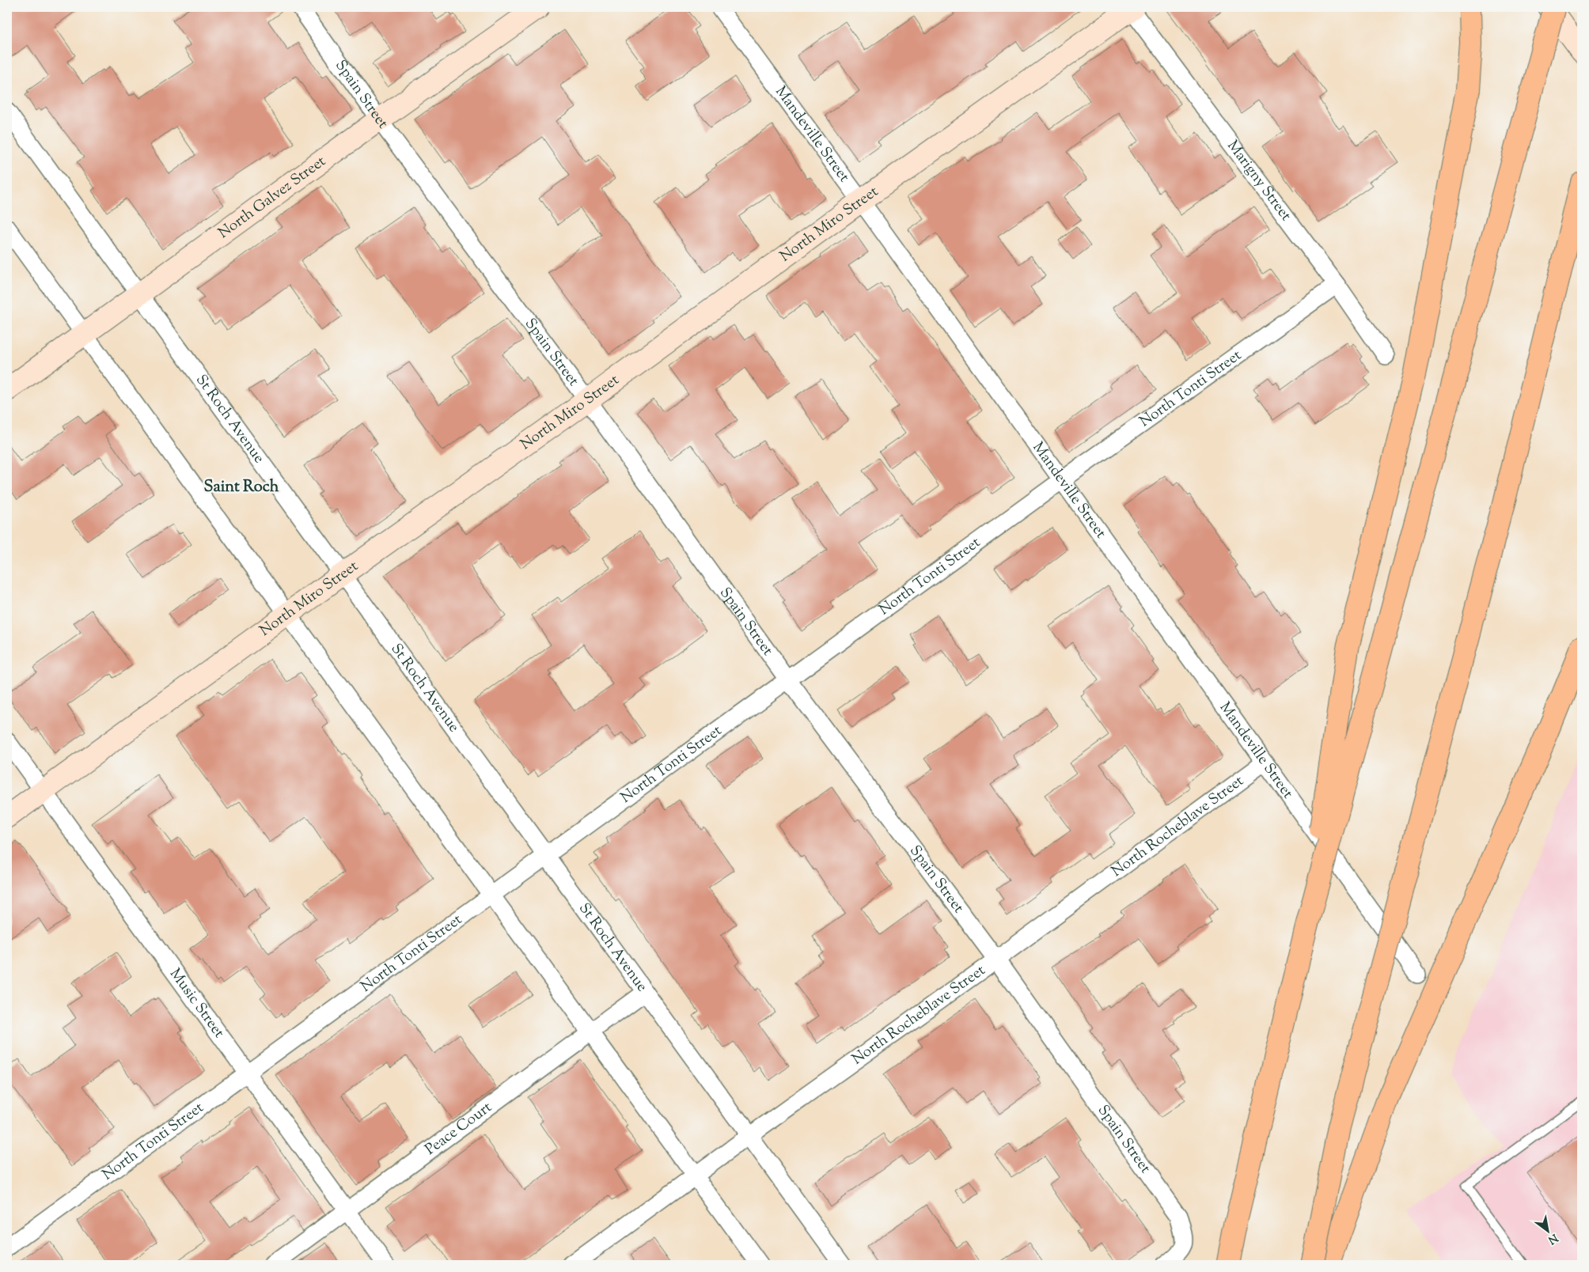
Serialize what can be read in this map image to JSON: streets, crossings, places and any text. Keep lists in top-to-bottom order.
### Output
{
  "streets": {
    "street": [
      "Spain Street",
      "Mandeville Street",
      "Marigny Street",
      "North Galvez Street",
      "North Miro Street",
      "North Tonti Street",
      "St Roch Avenue",
      "North Rocheblave Street",
      "Music Street",
      "Peace Court"
    ]
  },
  "crossings": [
    ["Spain Street", "North Galvez Street"],
    ["Spain Street", "North Miro Street"],
    ["Spain Street", "North Tonti Street"],
    ["Spain Street", "North Rocheblave Street"],
    ["Mandeville Street", "North Miro Street"],
    ["Mandeville Street", "North Tonti Street"],
    ["Mandeville Street", "North Rocheblave Street"],
    ["Marigny Street", "North Miro Street"],
    ["Marigny Street", "North Tonti Street"],
    ["North Galvez Street", "St Roch Avenue"],
    ["North Miro Street", "St Roch Avenue"],
    ["North Miro Street", "Music Street"],
    ["North Tonti Street", "St Roch Avenue"],
    ["North Tonti Street", "Music Street"],
    ["St Roch Avenue", "North Rocheblave Street"],
    ["St Roch Avenue", "Peace Court"],
    ["Music Street", "Peace Court"]
  ],
  "districts": ["Saint Roch"],
  "north": "bottom right"
}
